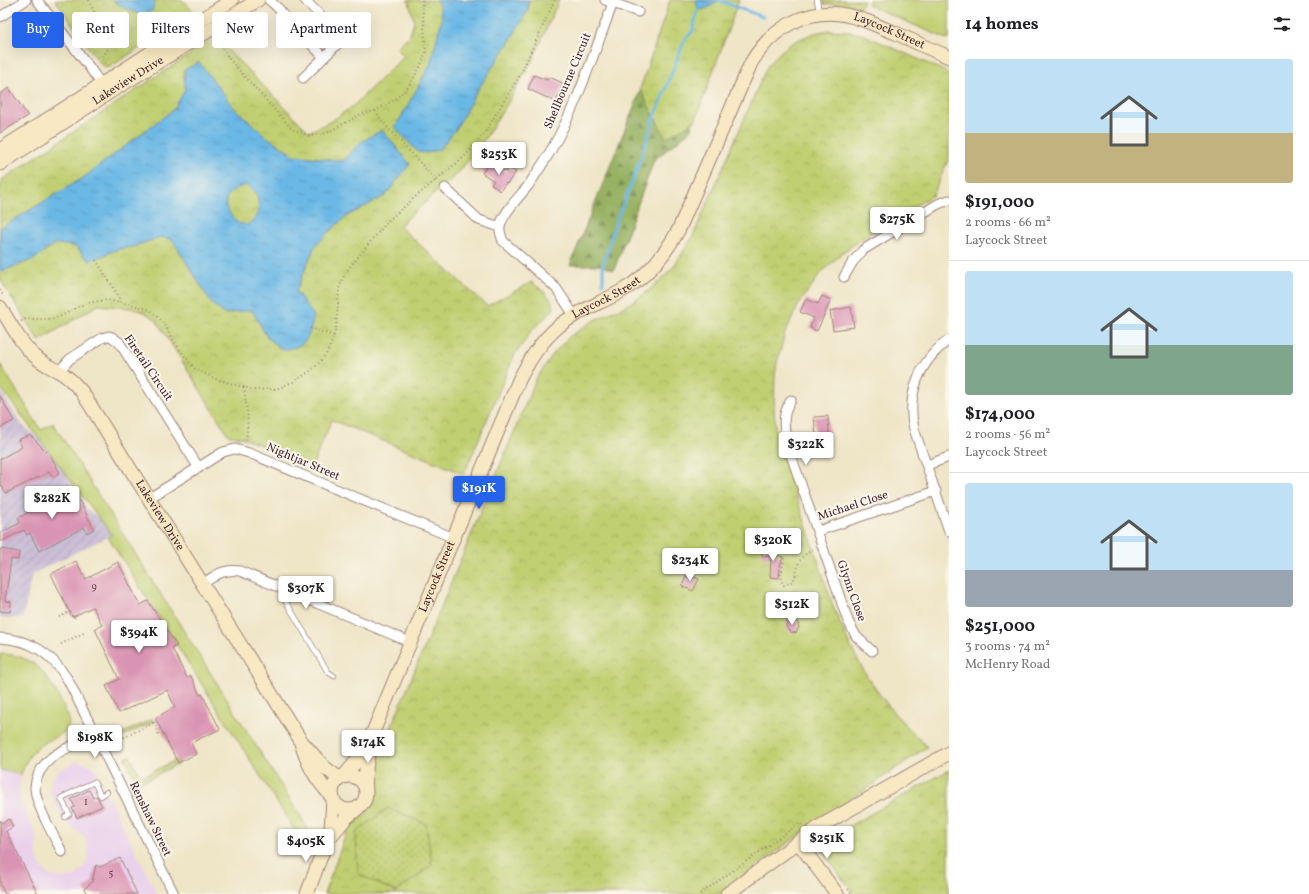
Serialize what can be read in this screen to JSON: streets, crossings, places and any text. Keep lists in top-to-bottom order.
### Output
{
  "streets": {
    "street": [
      "Laycock Street",
      "Lakeview Drive",
      "Shellbourne Circuit",
      "Firetail Circuit",
      "Nightjar Street",
      "Michael Close",
      "Glynn Close",
      "Renshaw Street"
    ]
  },
  "crossings": [
    ["Laycock Street", "Lakeview Drive"],
    ["Laycock Street", "Nightjar Street"],
    ["Lakeview Drive", "Firetail Circuit"],
    ["Lakeview Drive", "Nightjar Street"],
    ["Firetail Circuit", "Nightjar Street"],
    ["Michael Close", "Glynn Close"]
  ],
  "house_numbers": ["9", "1", "5"],
  "page": {
    "heading": "14 homes",
    "chip": [
      "Buy",
      "Rent",
      "Filters",
      "New",
      "Apartment"
    ],
    "list": [
      {
        "name": "$191,000",
        "note": "2 rooms · 66 m² · Laycock Street"
      },
      {
        "name": "$174,000",
        "note": "2 rooms · 56 m² · Laycock Street"
      },
      {
        "name": "$251,000",
        "note": "3 rooms · 74 m² · McHenry Road"
      }
    ],
    "price": [
      "$253K",
      "$275K",
      "$322K",
      "$191K",
      "$282K",
      "$320K",
      "$234K",
      "$307K",
      "$512K",
      "$394K",
      "$198K",
      "$174K",
      "$251K",
      "$405K"
    ]
  }
}
